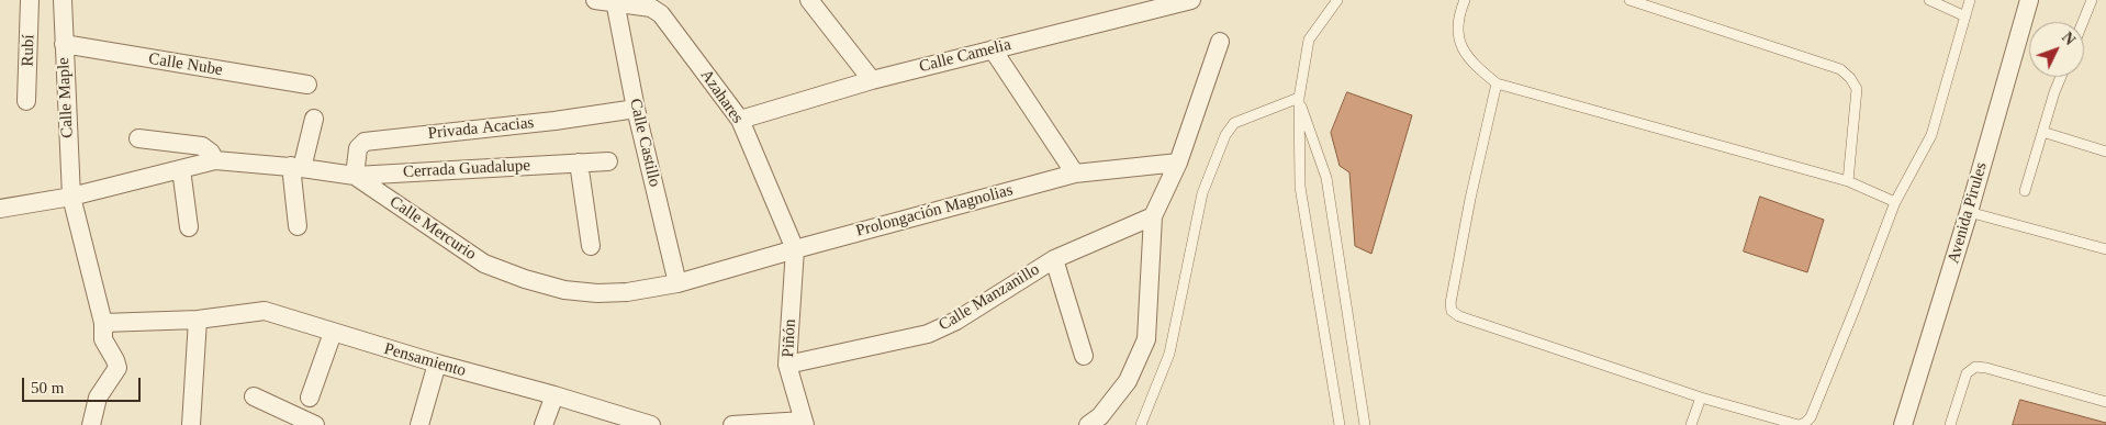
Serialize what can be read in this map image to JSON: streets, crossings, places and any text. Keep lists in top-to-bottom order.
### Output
{
  "streets": {
    "street": [
      "Rubí",
      "Calle Camelia",
      "Calle Nube",
      "Azahares",
      "Calle Maple",
      "Privada Acacias",
      "Calle Castillo",
      "Cerrada Guadalupe",
      "Prolongación Magnolias",
      "Avenida Pirules",
      "Calle Mercurio",
      "Calle Manzanillo",
      "Piñón",
      "Pensamiento"
    ]
  },
  "crossings": [
    ["Calle Camelia", "Azahares"],
    ["Calle Nube", "Calle Maple"],
    ["Azahares", "Calle Castillo"],
    ["Azahares", "Prolongación Magnolias"],
    ["Azahares", "Calle Mercurio"],
    ["Azahares", "Piñón"],
    ["Calle Maple", "Calle Mercurio"],
    ["Calle Maple", "Pensamiento"],
    ["Privada Acacias", "Calle Castillo"],
    ["Privada Acacias", "Cerrada Guadalupe"],
    ["Privada Acacias", "Calle Mercurio"],
    ["Calle Castillo", "Calle Mercurio"],
    ["Cerrada Guadalupe", "Calle Mercurio"],
    ["Prolongación Magnolias", "Calle Mercurio"],
    ["Prolongación Magnolias", "Piñón"],
    ["Calle Mercurio", "Piñón"],
    ["Calle Manzanillo", "Piñón"]
  ],
  "scale_bar": "50 m",
  "north": "top right"
}
